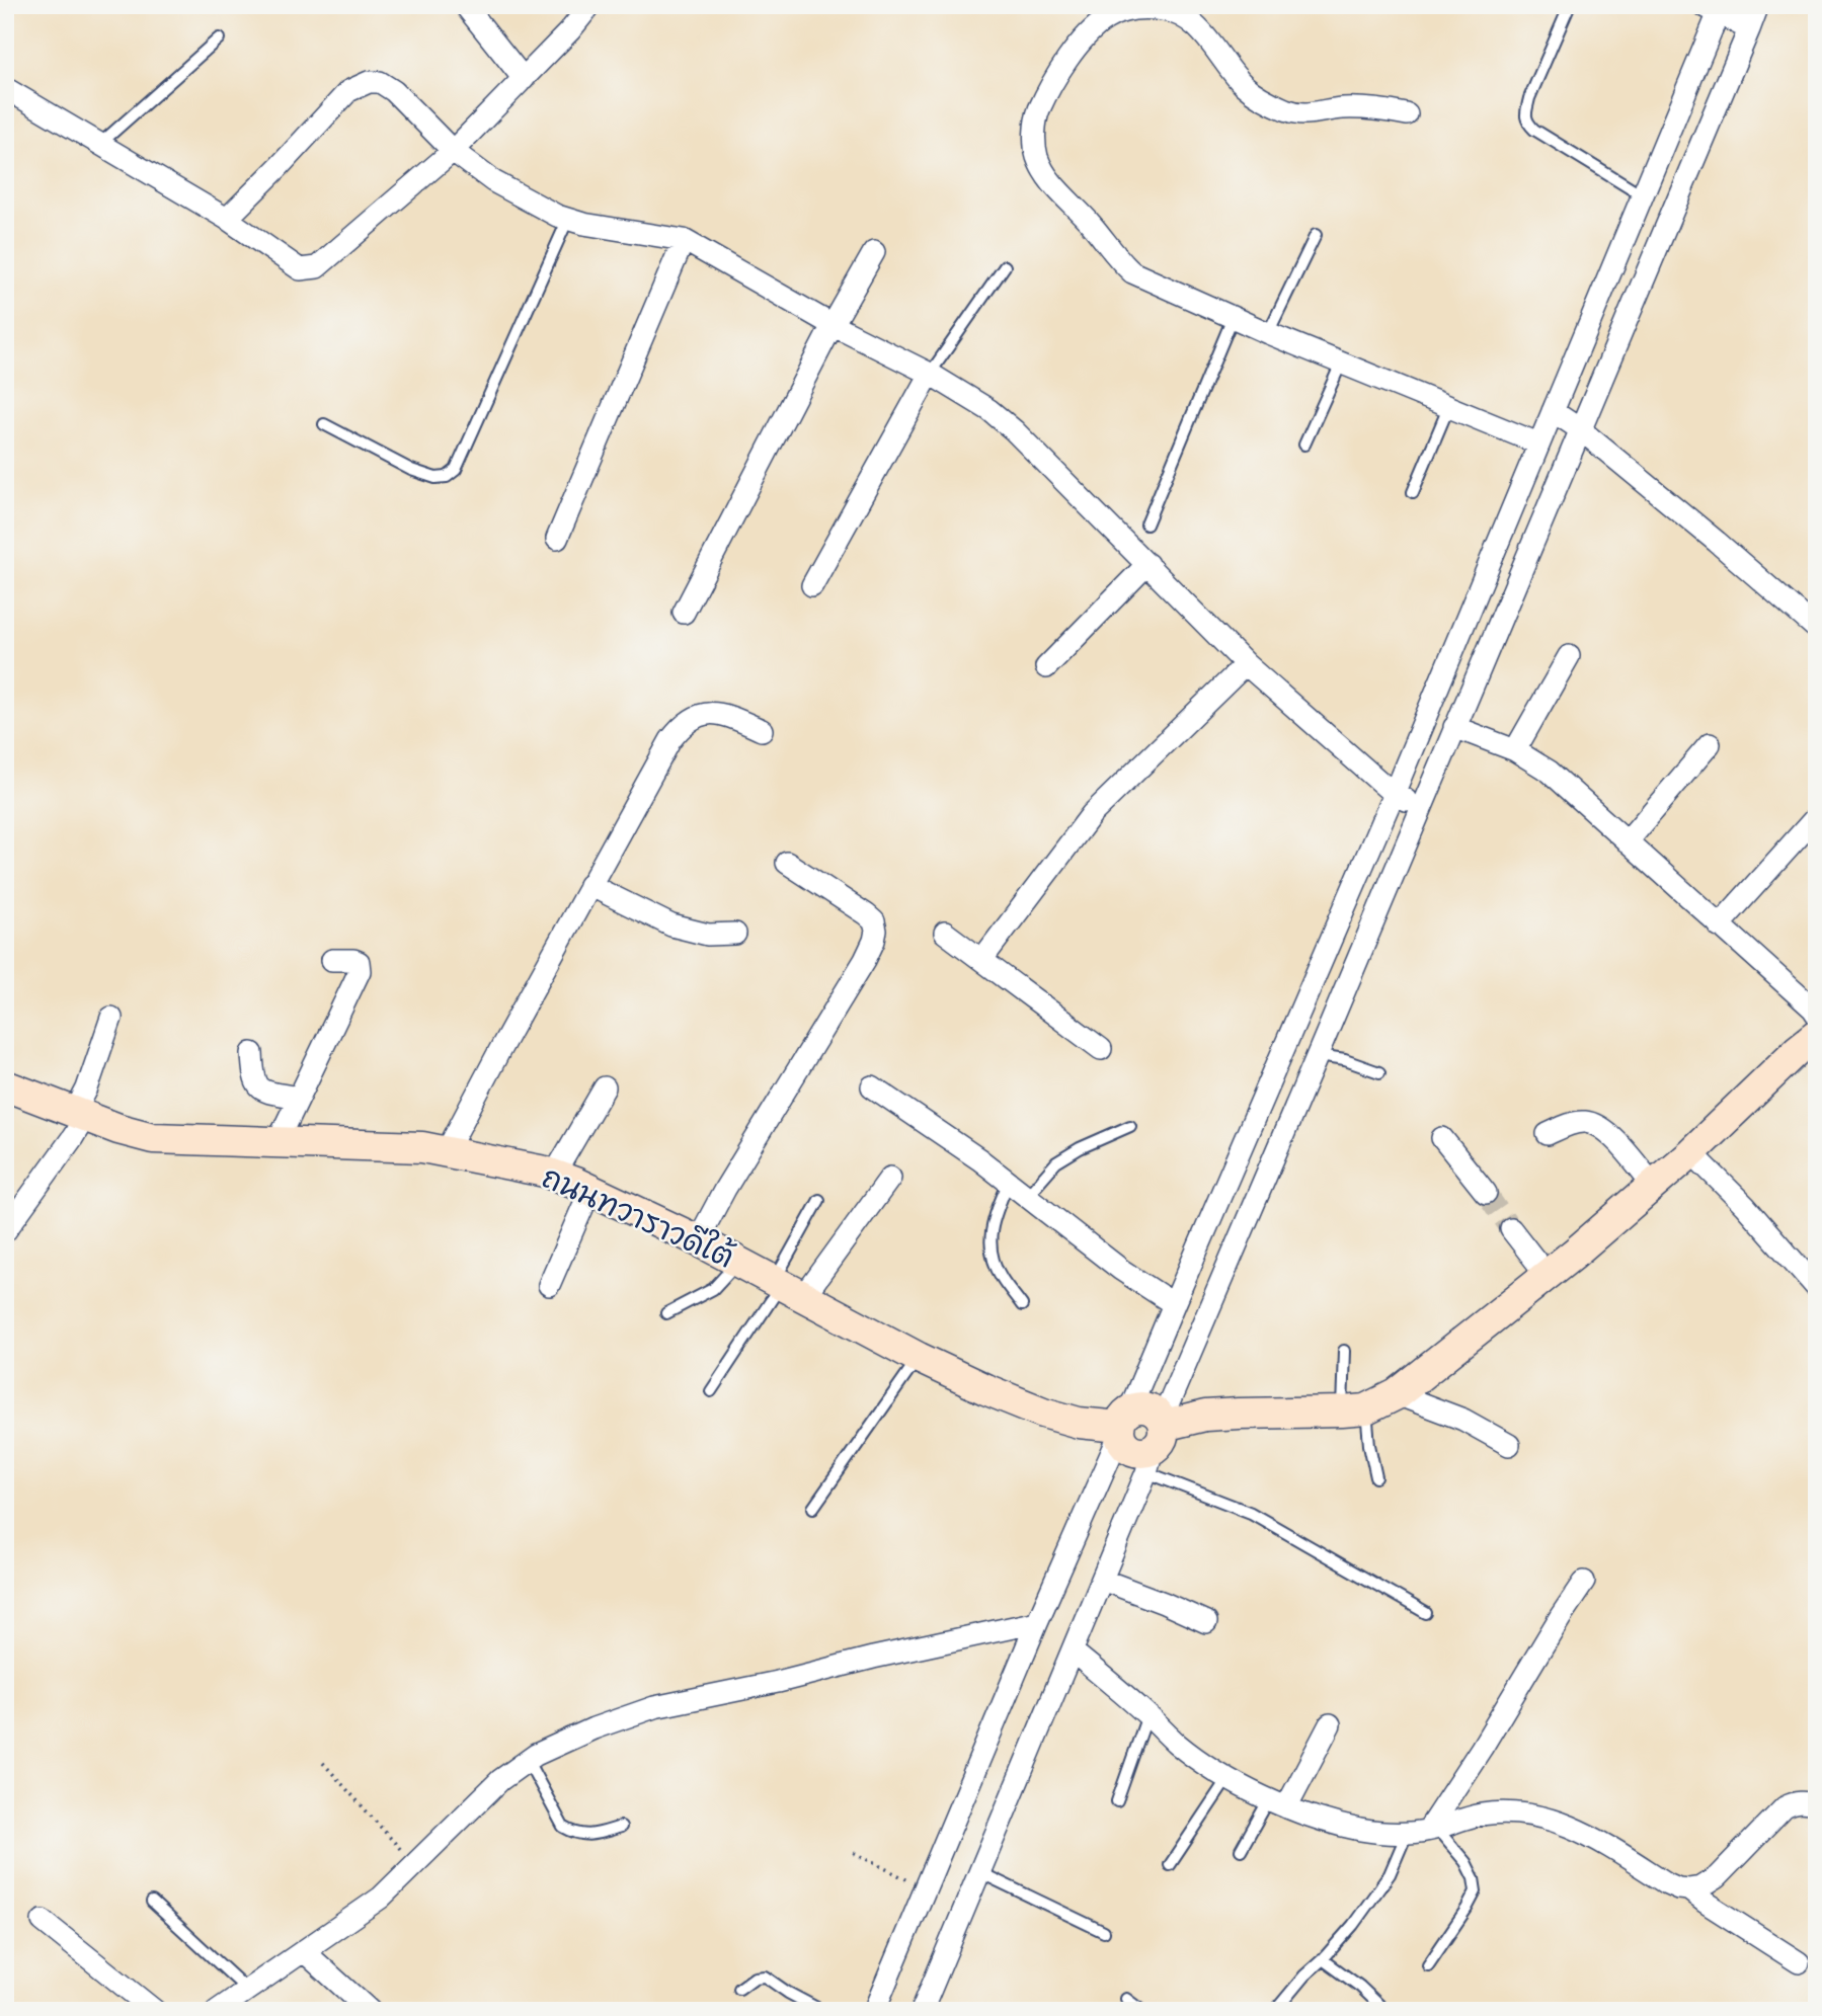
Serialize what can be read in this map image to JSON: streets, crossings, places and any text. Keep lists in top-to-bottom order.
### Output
{
  "streets": {
    "street": ["ถนนทวาราวดีใต้"]
  }
}
